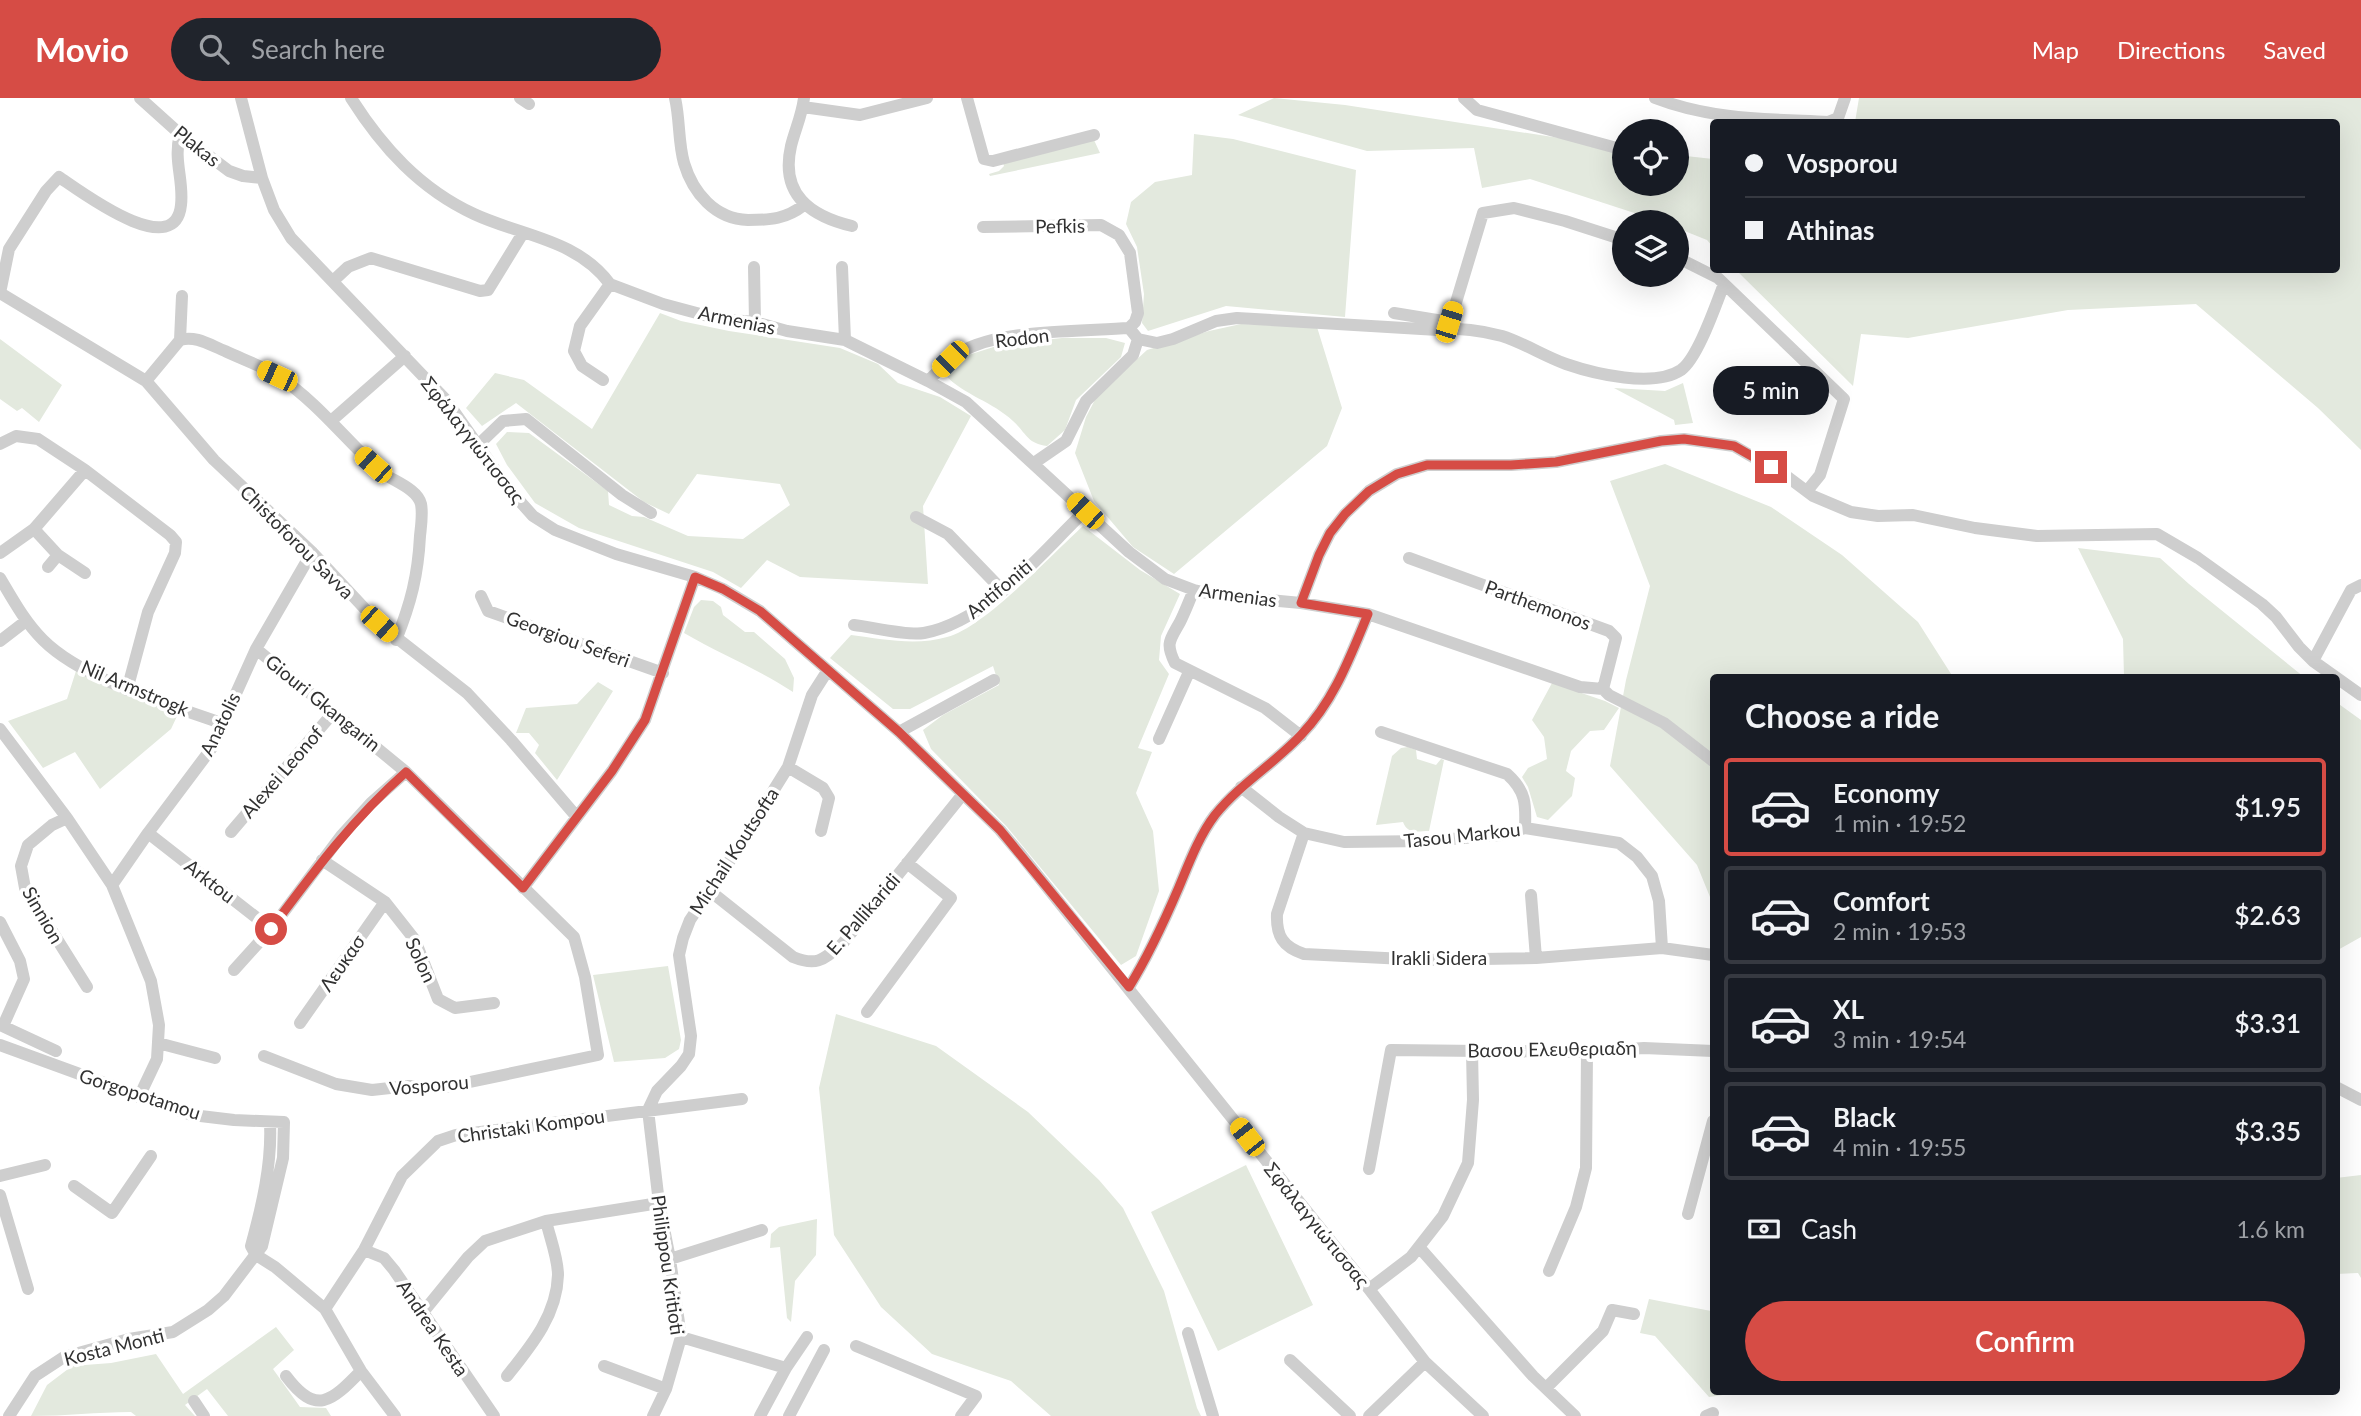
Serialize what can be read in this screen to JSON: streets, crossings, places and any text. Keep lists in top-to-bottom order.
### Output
{
  "streets": {
    "street": [
      "Plakas",
      "Pefkis",
      "Armenias",
      "Rodon",
      "Σφάλαγγιώτισσας",
      "Chistoforou Savva",
      "Antifoniti",
      "Parthemonos",
      "Georgiou Seferi",
      "Nil Armstrogk",
      "Giouri Gkangarin",
      "Anatolis",
      "Alexei Leonof",
      "Tasou Markou",
      "Michail Koutsofta",
      "Arktou",
      "E. Pallikaridi",
      "Sinnion",
      "Irakli Sidera",
      "Solon",
      "Λευκασ",
      "Βασου Ελευθεριαδη",
      "Vosporou",
      "Gorgopotamou",
      "Christaki Kompou",
      "Philippou Kritioti",
      "Andrea Kesta",
      "Kosta Monti"
    ]
  },
  "crossings": [
    ["Plakas", "Σφάλαγγιώτισσας"],
    ["Pefkis", "Rodon"],
    ["Armenias", "Rodon"],
    ["Armenias", "Antifoniti"],
    ["Armenias", "Parthemonos"],
    ["Σφάλαγγιώτισσας", "Michail Koutsofta"],
    ["Σφάλαγγιώτισσας", "E. Pallikaridi"],
    ["Chistoforou Savva", "Anatolis"],
    ["Nil Armstrogk", "Anatolis"],
    ["Giouri Gkangarin", "Anatolis"],
    ["Giouri Gkangarin", "Alexei Leonof"],
    ["Giouri Gkangarin", "Vosporou"],
    ["Anatolis", "Arktou"],
    ["Tasou Markou", "Irakli Sidera"],
    ["Michail Koutsofta", "E. Pallikaridi"],
    ["Michail Koutsofta", "Christaki Kompou"],
    ["Michail Koutsofta", "Philippou Kritioti"],
    ["Solon", "Λευκασ"],
    ["Gorgopotamou", "Kosta Monti"],
    ["Christaki Kompou", "Philippou Kritioti"],
    ["Christaki Kompou", "Andrea Kesta"]
  ],
  "page": {
    "header": "Movio",
    "search": "Search here",
    "nav": ["Map", "Directions", "Saved"],
    "banner": ["Vosporou", "Athinas"],
    "bubble": "5 min",
    "heading": "Choose a ride",
    "list": [
      {
        "name": "Economy",
        "note": "1 min · 19:52",
        "value": "$1.95"
      },
      {
        "name": "Comfort",
        "note": "2 min · 19:53",
        "value": "$2.63"
      },
      {
        "name": "XL",
        "note": "3 min · 19:54",
        "value": "$3.31"
      },
      {
        "name": "Black",
        "note": "4 min · 19:55",
        "value": "$3.35"
      }
    ],
    "pay": ["Cash", "1.6 km"],
    "buttons": "Confirm"
  }
}
